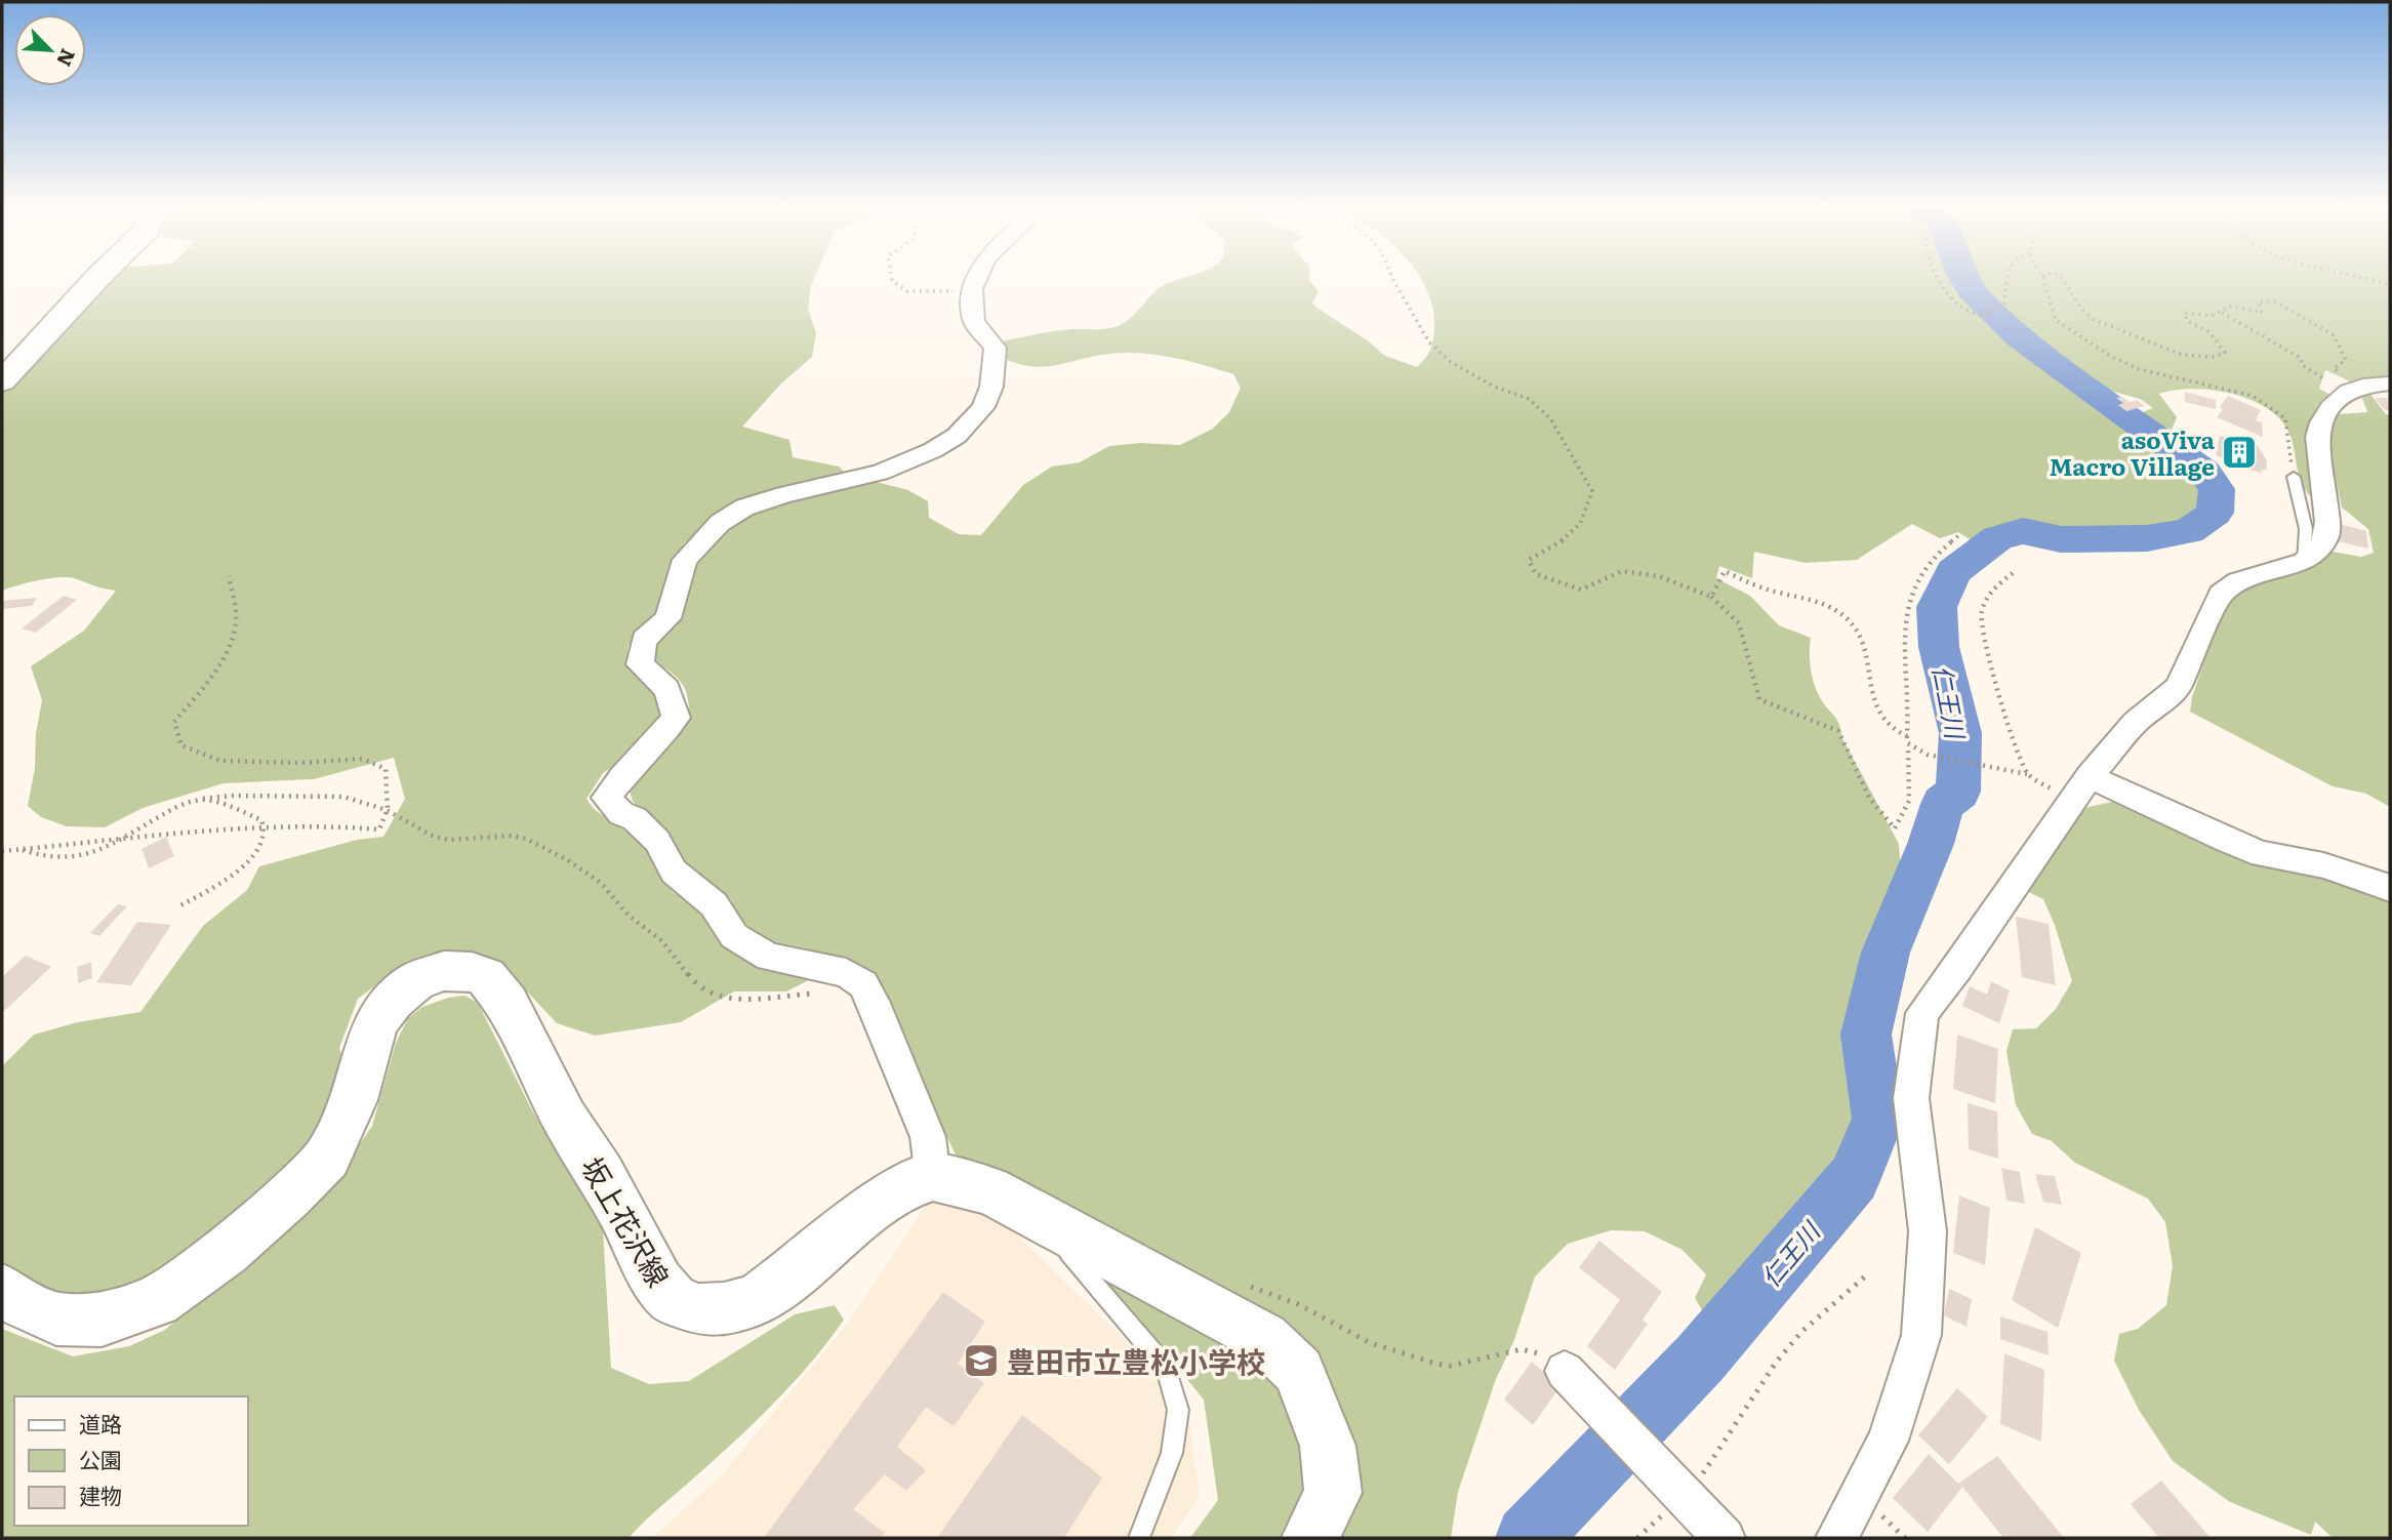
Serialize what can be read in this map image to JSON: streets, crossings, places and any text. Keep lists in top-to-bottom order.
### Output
{
  "streets": {
    "main road": ["坂上花沢線"]
  },
  "water": ["仁王川"],
  "places": {
    "building": ["asoViva Macro Village"],
    "school or university": ["豊田市立豊松小学校"]
  },
  "legend": ["道路", "公園", "建物"],
  "north": "bottom right"
}
